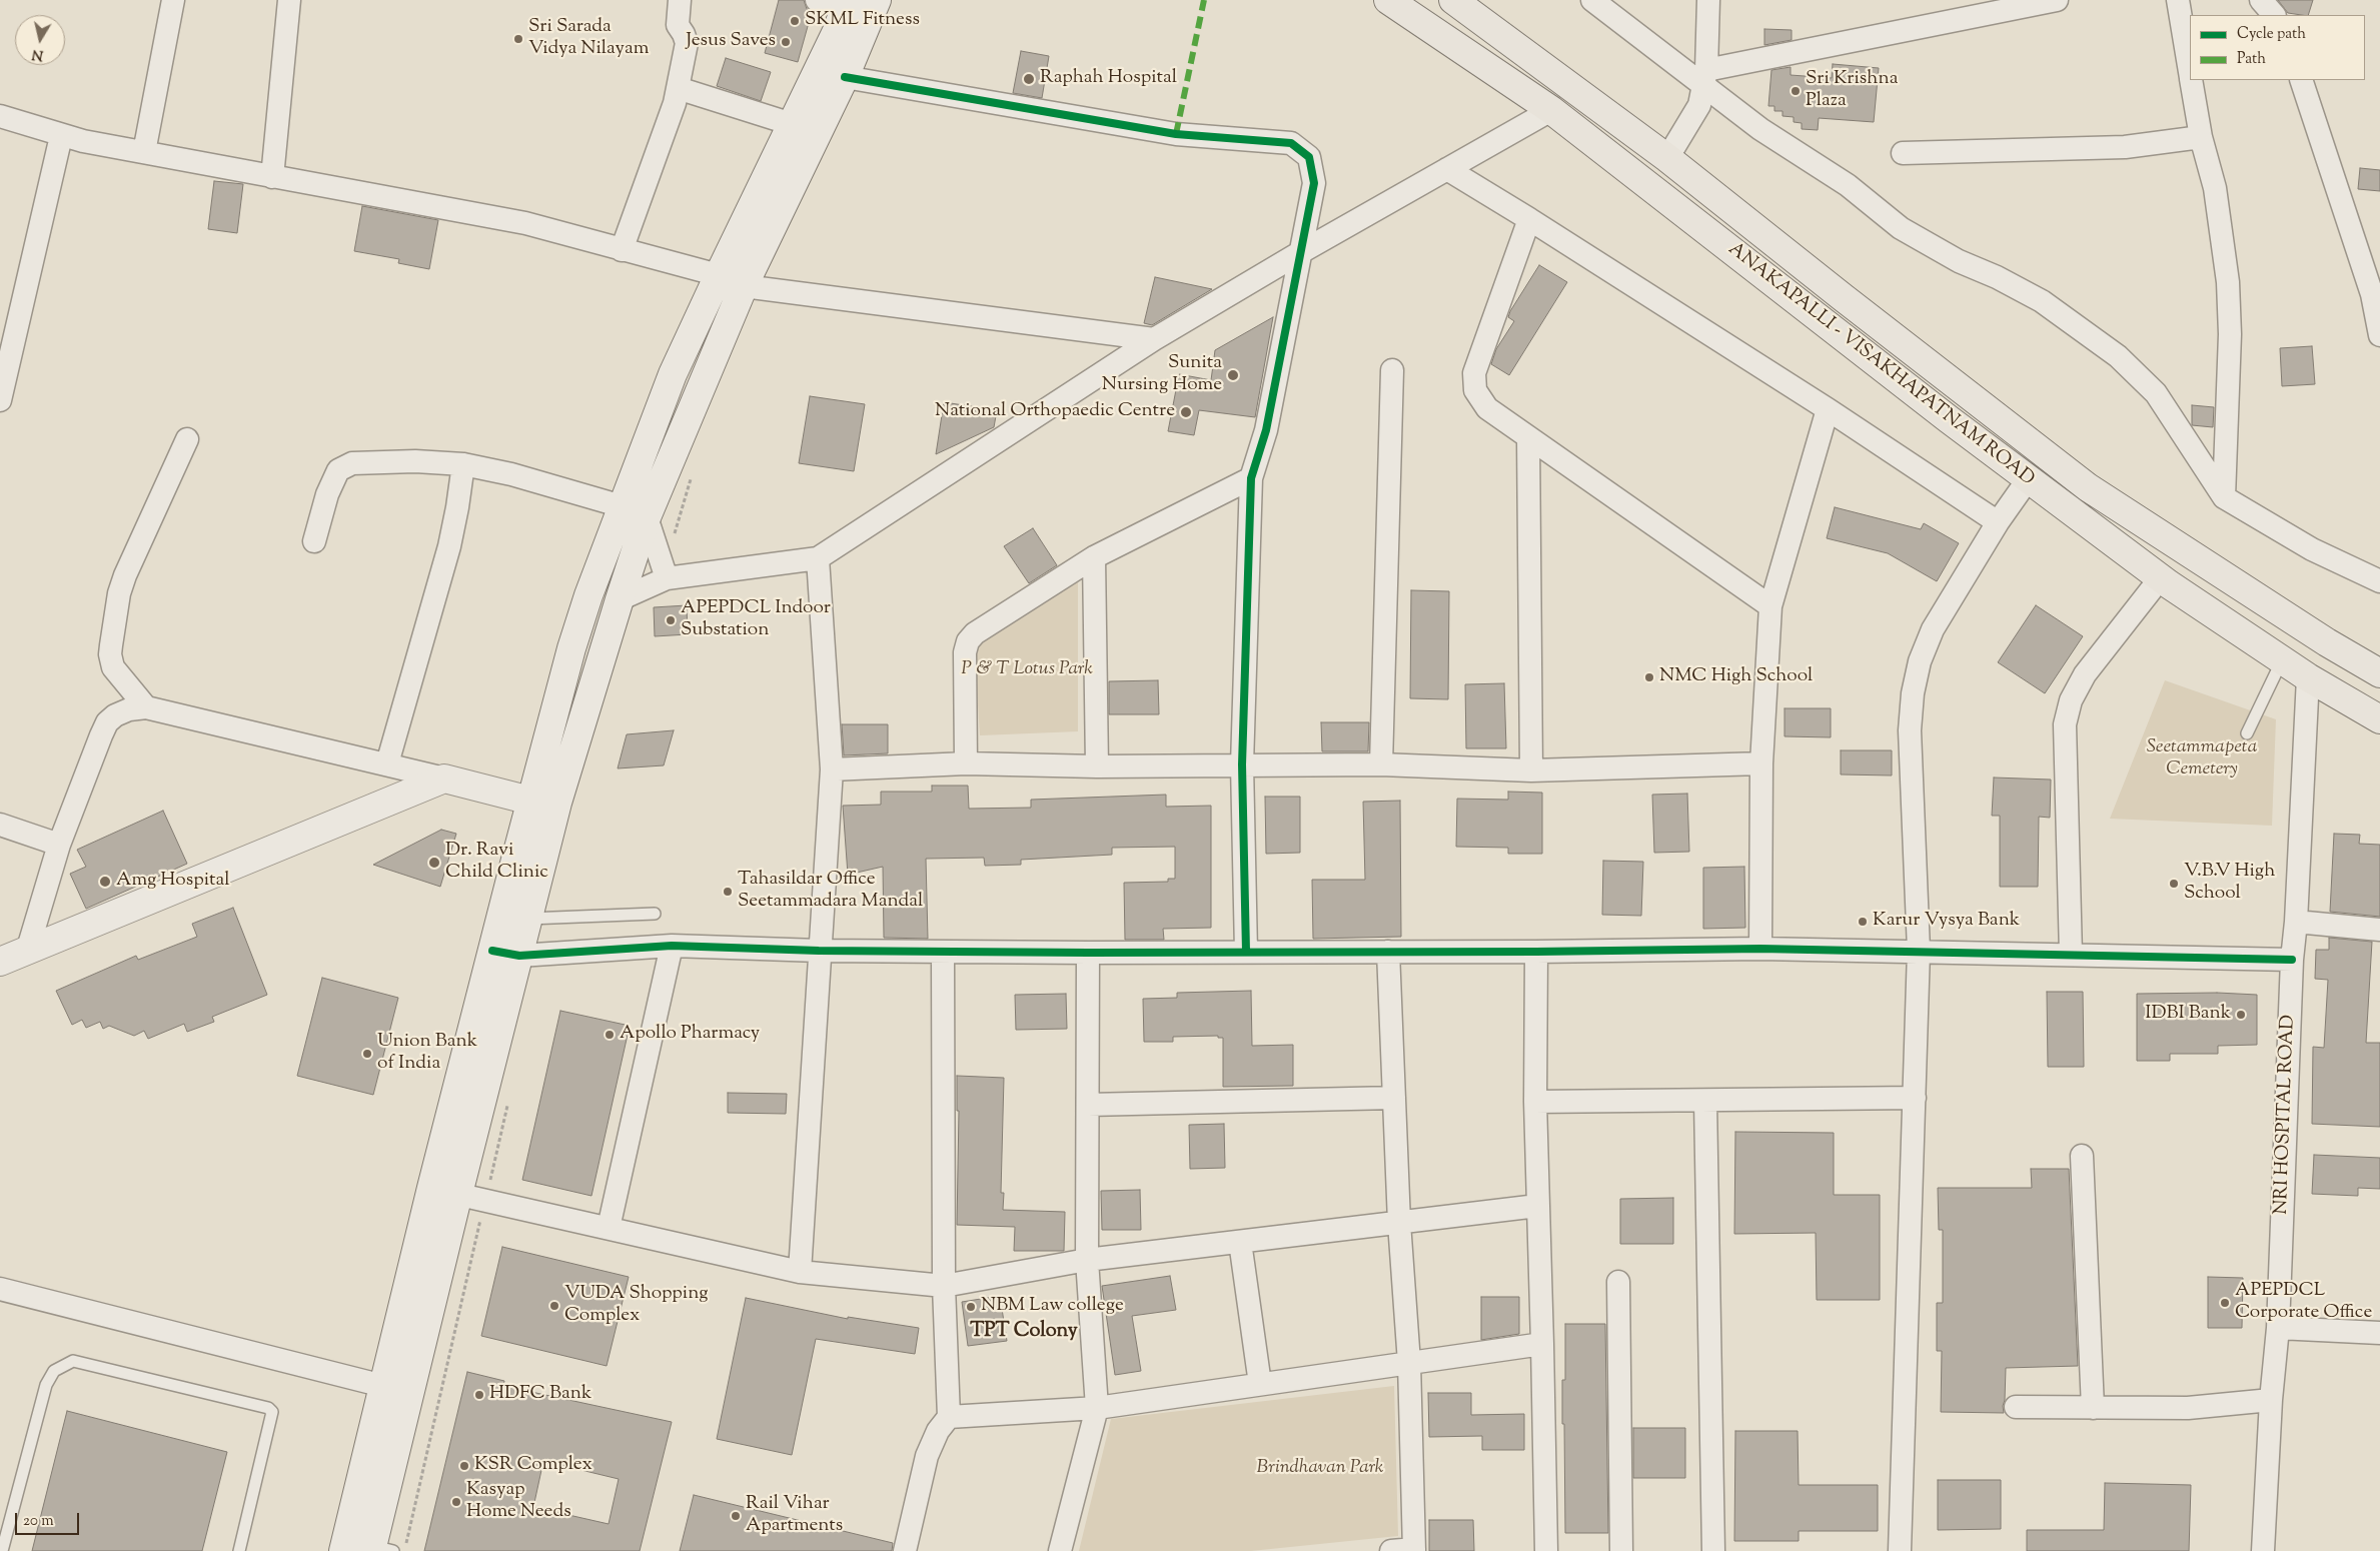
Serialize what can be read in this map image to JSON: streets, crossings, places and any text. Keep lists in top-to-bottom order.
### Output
{
  "streets": {
    "main road": ["ANAKAPALLI - VISAKHAPATNAM ROAD"],
    "street": ["NRI HOSPITAL ROAD"]
  },
  "crossings": [
    ["ANAKAPALLI - VISAKHAPATNAM ROAD", "NRI HOSPITAL ROAD"]
  ],
  "districts": ["TPT Colony"],
  "parks": ["P & T Lotus Park", "Seetammapeta Cemetery", "Brindhavan Park"],
  "places": [
    "SKML Fitness",
    "Sri Sarada Vidya Nilayam",
    "Jesus Saves",
    "Raphah Hospital",
    "Sri Krishna Plaza",
    "Sunita Nursing Home",
    "National Orthopaedic Centre",
    "APEPDCL Indoor Substation",
    "NMC High School",
    "Dr. Ravi Child Clinic",
    "Amg Hospital",
    "V.B.V High School",
    "Tahasildar Office Seetammadara Mandal",
    "Karur Vysya Bank",
    "IDBI Bank",
    "Apollo Pharmacy",
    "Union Bank of India",
    "APEPDCL Corporate Office",
    "VUDA Shopping Complex",
    "NBM Law college",
    "HDFC Bank",
    "KSR Complex",
    "Kasyap Home Needs",
    "Rail Vihar Apartments"
  ],
  "legend": ["Cycle path", "Path"],
  "scale_bar": "20 m",
  "north": "bottom"
}
